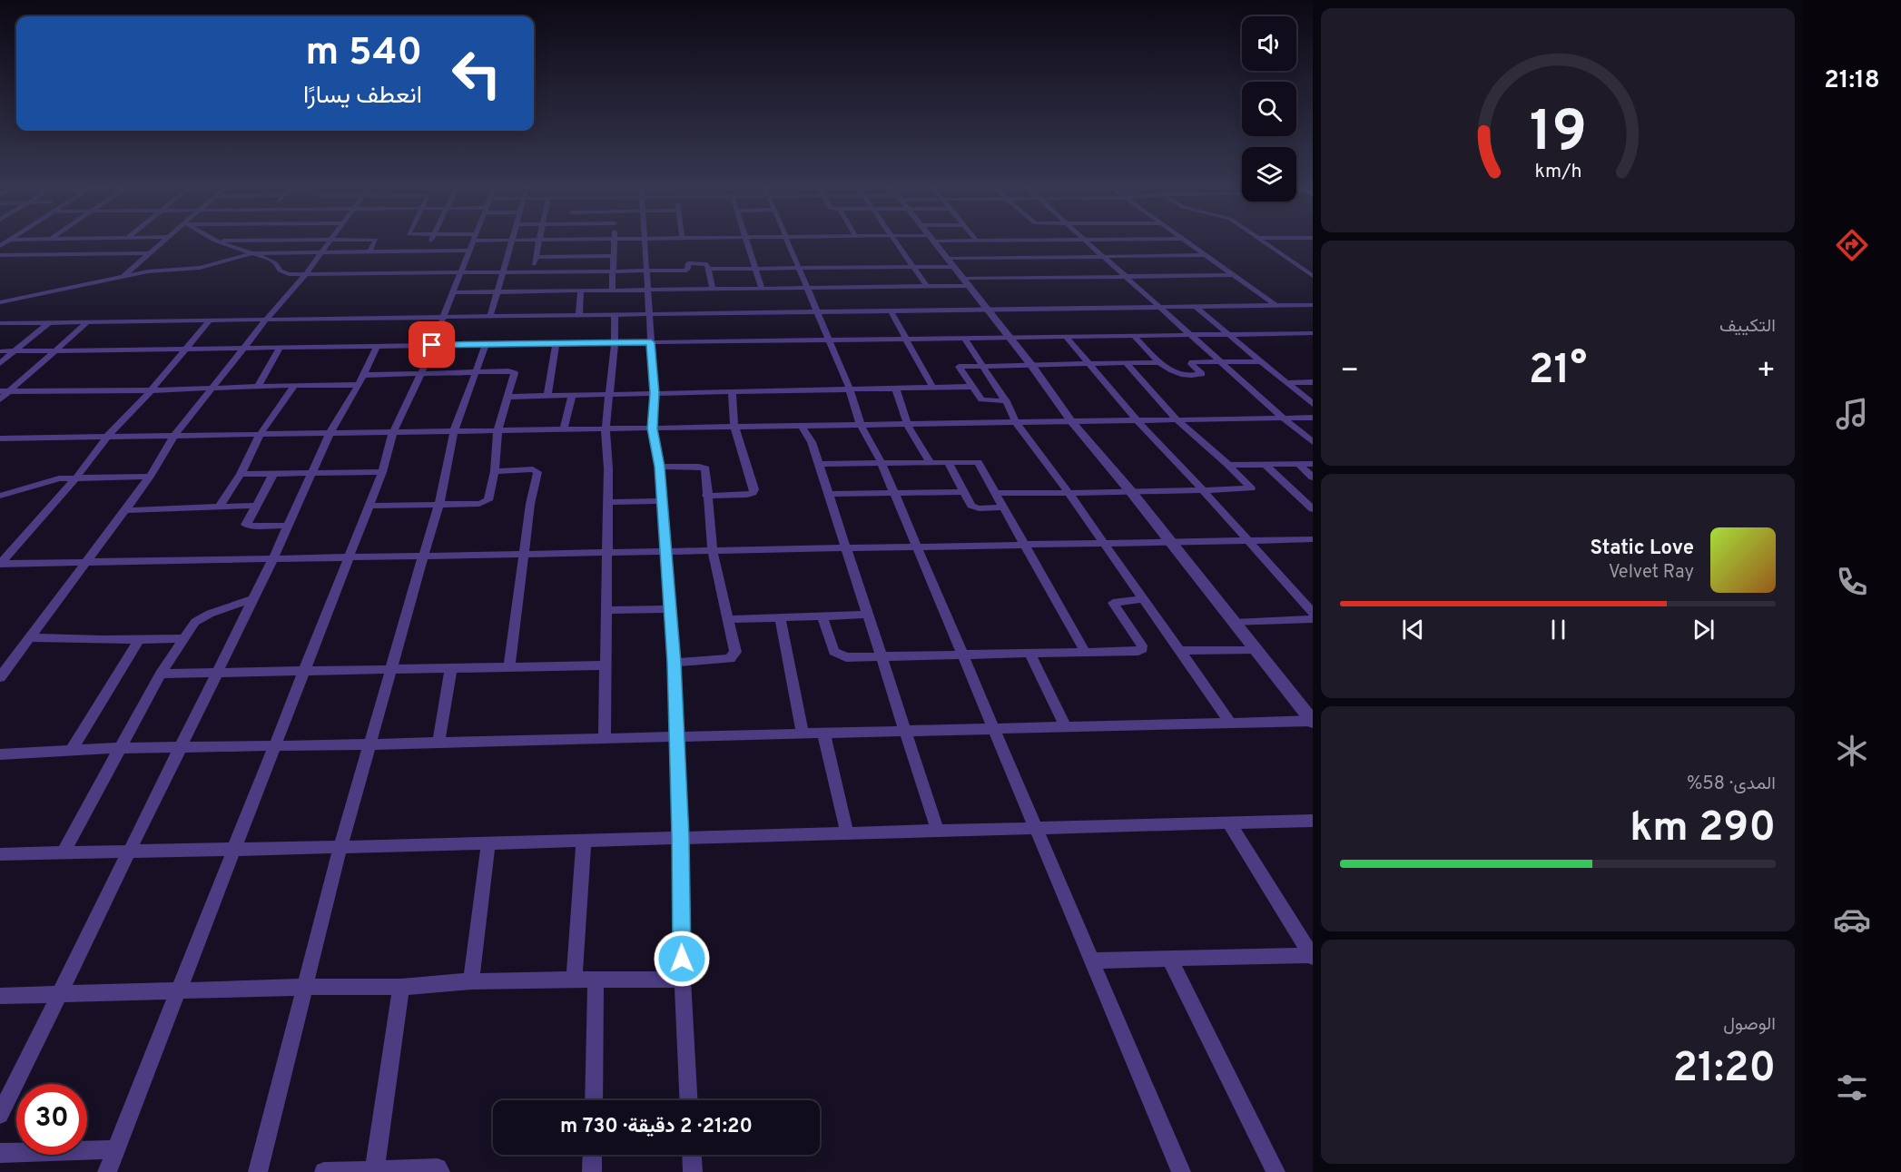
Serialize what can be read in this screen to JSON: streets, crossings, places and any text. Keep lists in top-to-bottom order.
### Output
{
  "page": {
    "tabs": "21:18",
    "turn": ["540 m", "انعطف يسارًا"],
    "tile": [
      "التكييف",
      ["المدى · 58%", "290 km"],
      ["الوصول", "21:20"]
    ],
    "heat": ["−", "21°", "+"],
    "song": ["Static Love", "Velvet Ray"],
    "limit": "30",
    "trip": "21:20 · 2 دقيقة · 730 m",
    "gauge": ["19", "km/h"]
  }
}
